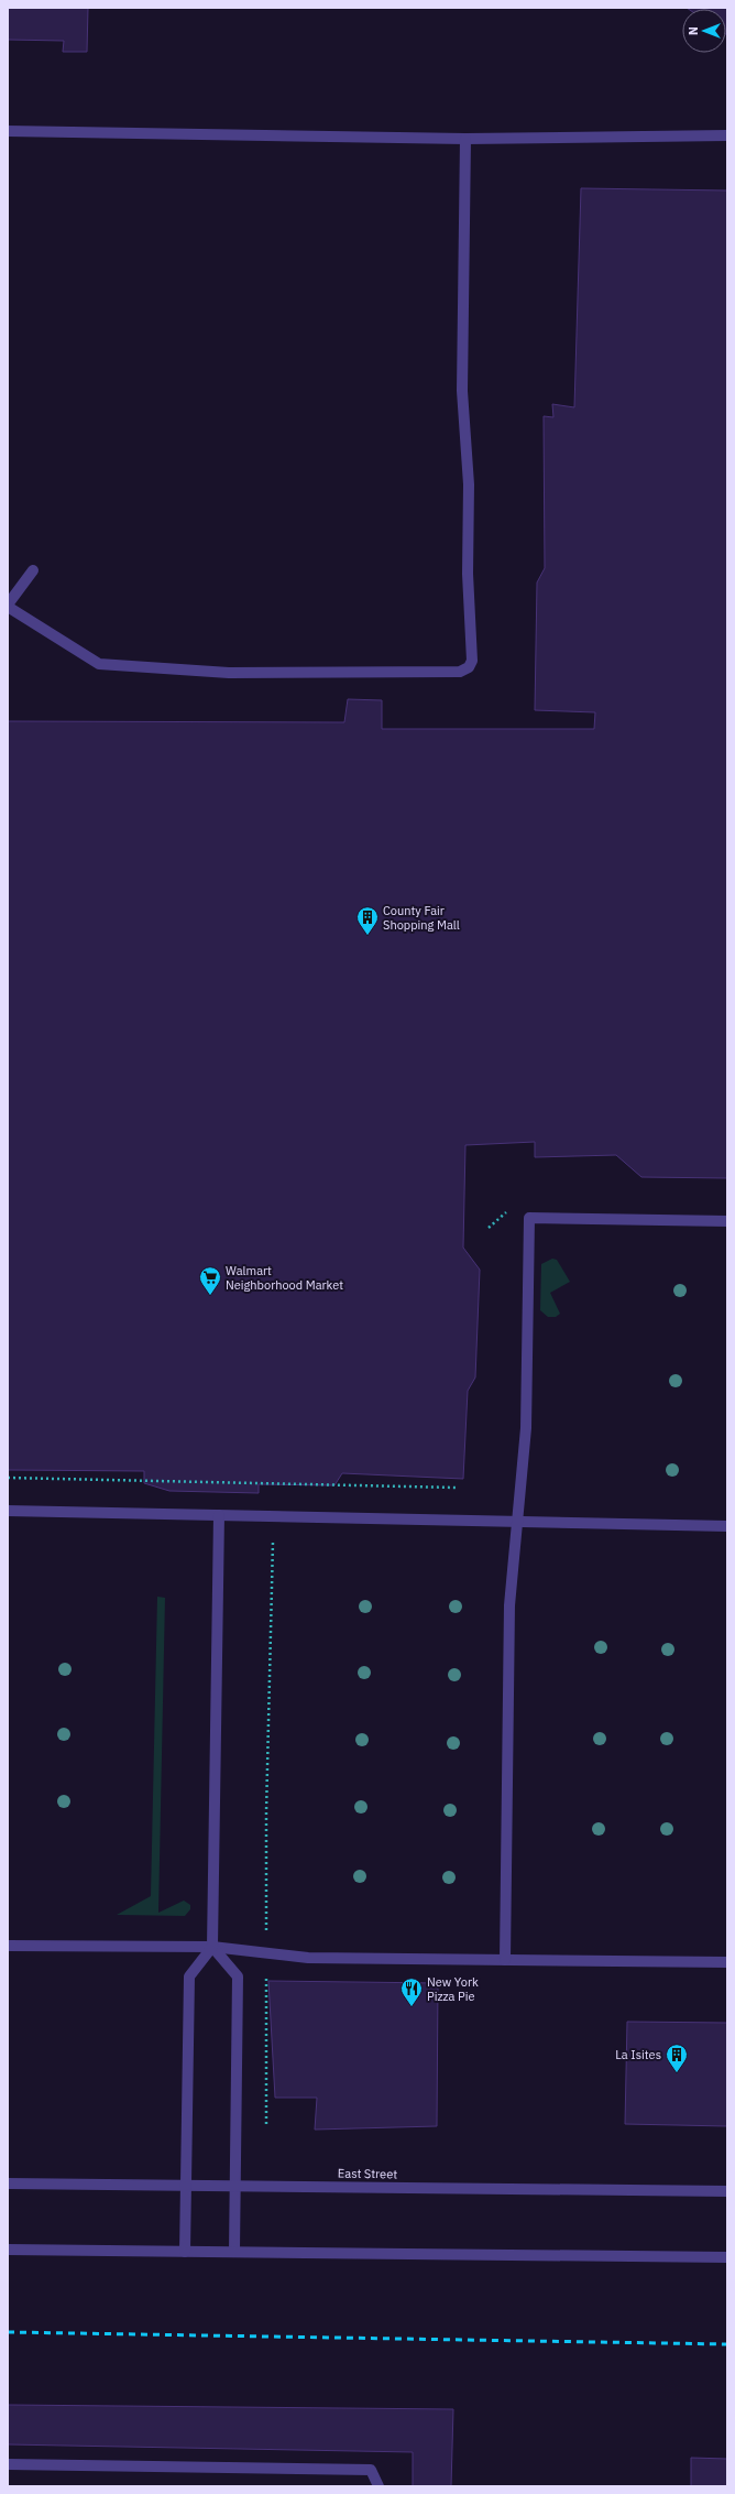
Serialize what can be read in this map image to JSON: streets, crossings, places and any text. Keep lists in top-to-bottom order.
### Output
{
  "streets": {
    "street": ["East Street"]
  },
  "places": {
    "building": ["County Fair Shopping Mall", "La Isites"],
    "supermarket": ["Walmart Neighborhood Market"],
    "restaurant": ["New York Pizza Pie"]
  },
  "north": "left"
}
